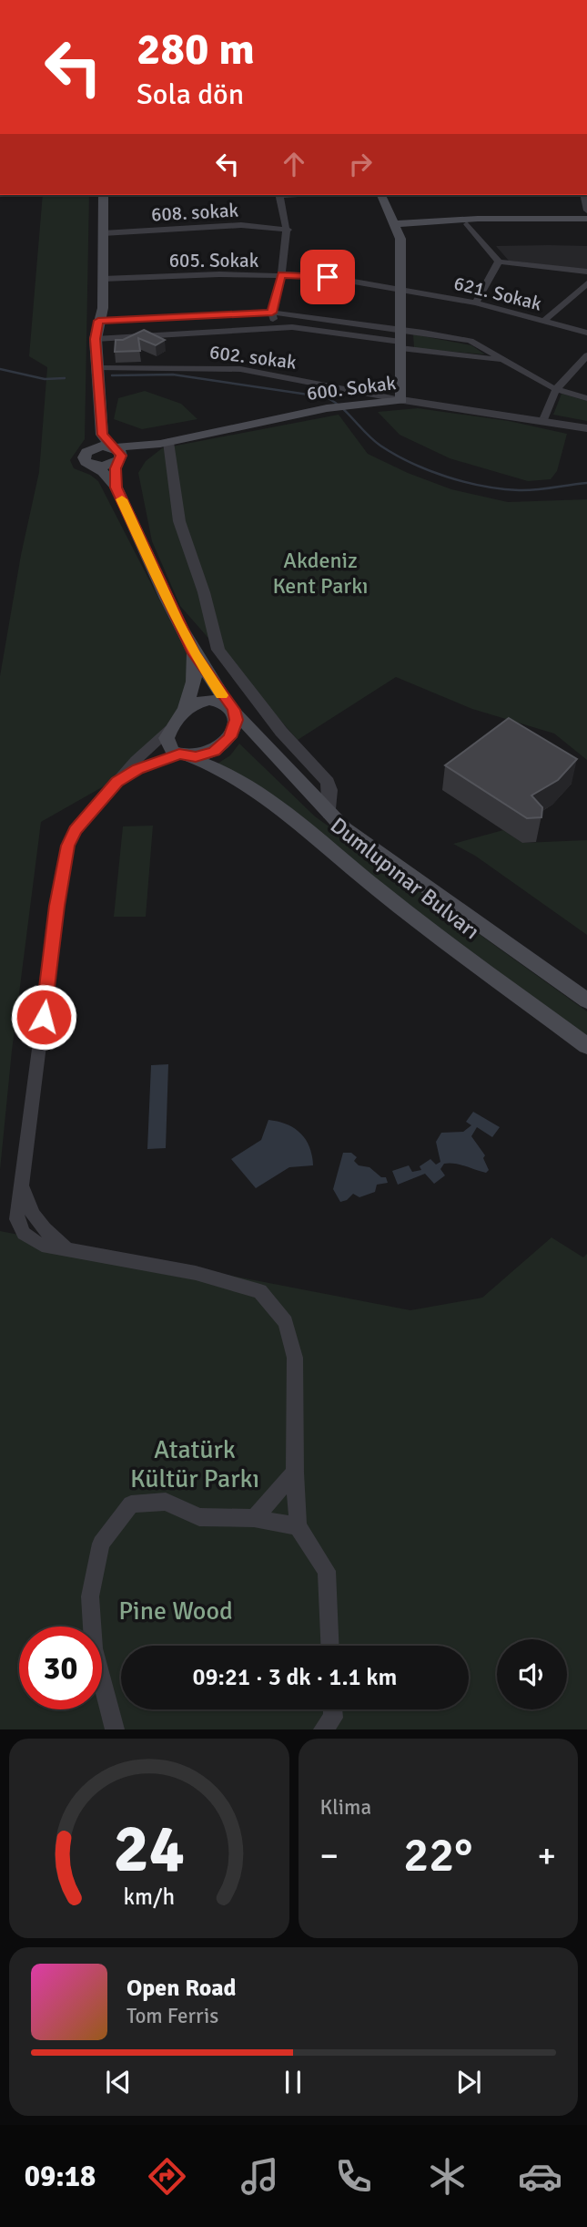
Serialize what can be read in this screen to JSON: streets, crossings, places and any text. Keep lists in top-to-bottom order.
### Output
{
  "streets": {
    "main road": ["600. Sokak", "Dumlupınar Bulvarı"],
    "street": [
      "608. sokak",
      "605. Sokak",
      "621. Sokak",
      "602. sokak"
    ]
  },
  "crossings": [
    ["605. Sokak", "621. Sokak"],
    ["602. sokak", "600. Sokak"]
  ],
  "parks": ["Akdeniz Kent Parkı", "Atatürk Kültür Parkı", "Pine Wood"],
  "page": {
    "turn": ["280 m", "Sola dön"],
    "limit": "30",
    "trip": "09:21 · 3 dk · 1.1 km",
    "tile": "Klima",
    "heat": ["−", "22°", "+"],
    "song": ["Open Road", "Tom Ferris"],
    "tabs": "09:18",
    "gauge": ["24", "km/h"]
  }
}
